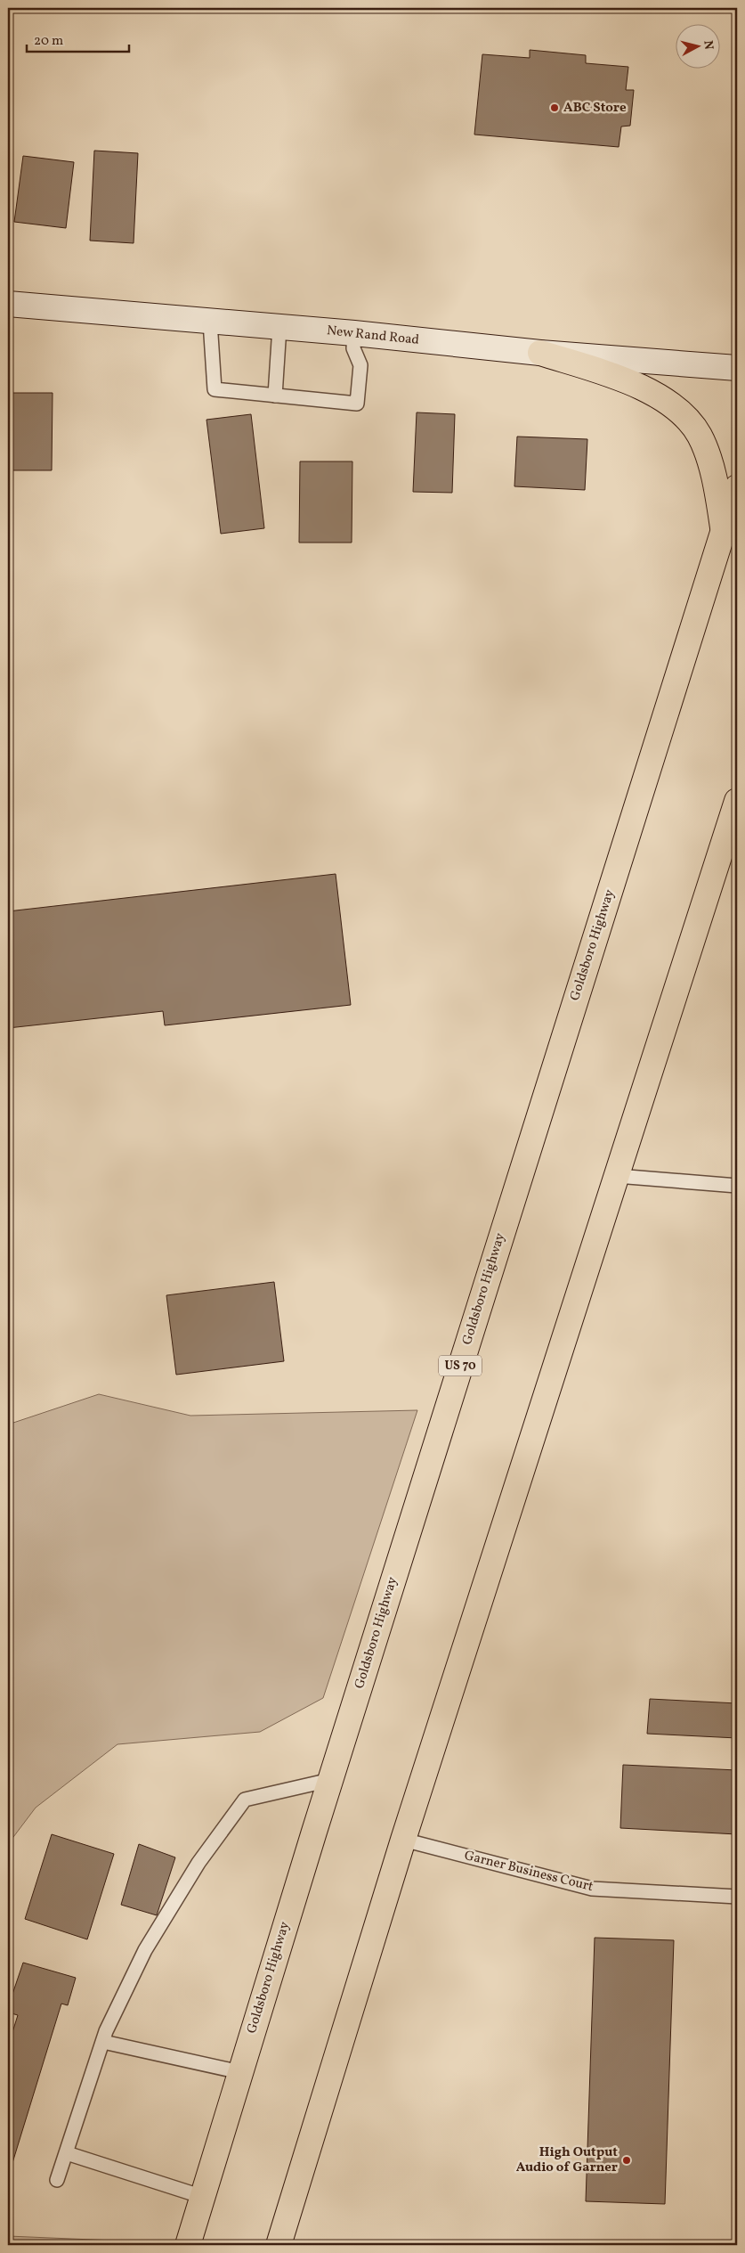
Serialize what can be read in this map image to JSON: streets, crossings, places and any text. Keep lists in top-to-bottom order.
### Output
{
  "streets": {
    "main road": ["Goldsboro Highway", "US 70"],
    "street": ["New Rand Road"],
    "lane": ["Garner Business Court"]
  },
  "places": ["ABC Store", "High Output Audio of Garner"],
  "scale_bar": "20 m",
  "north": "right"
}
